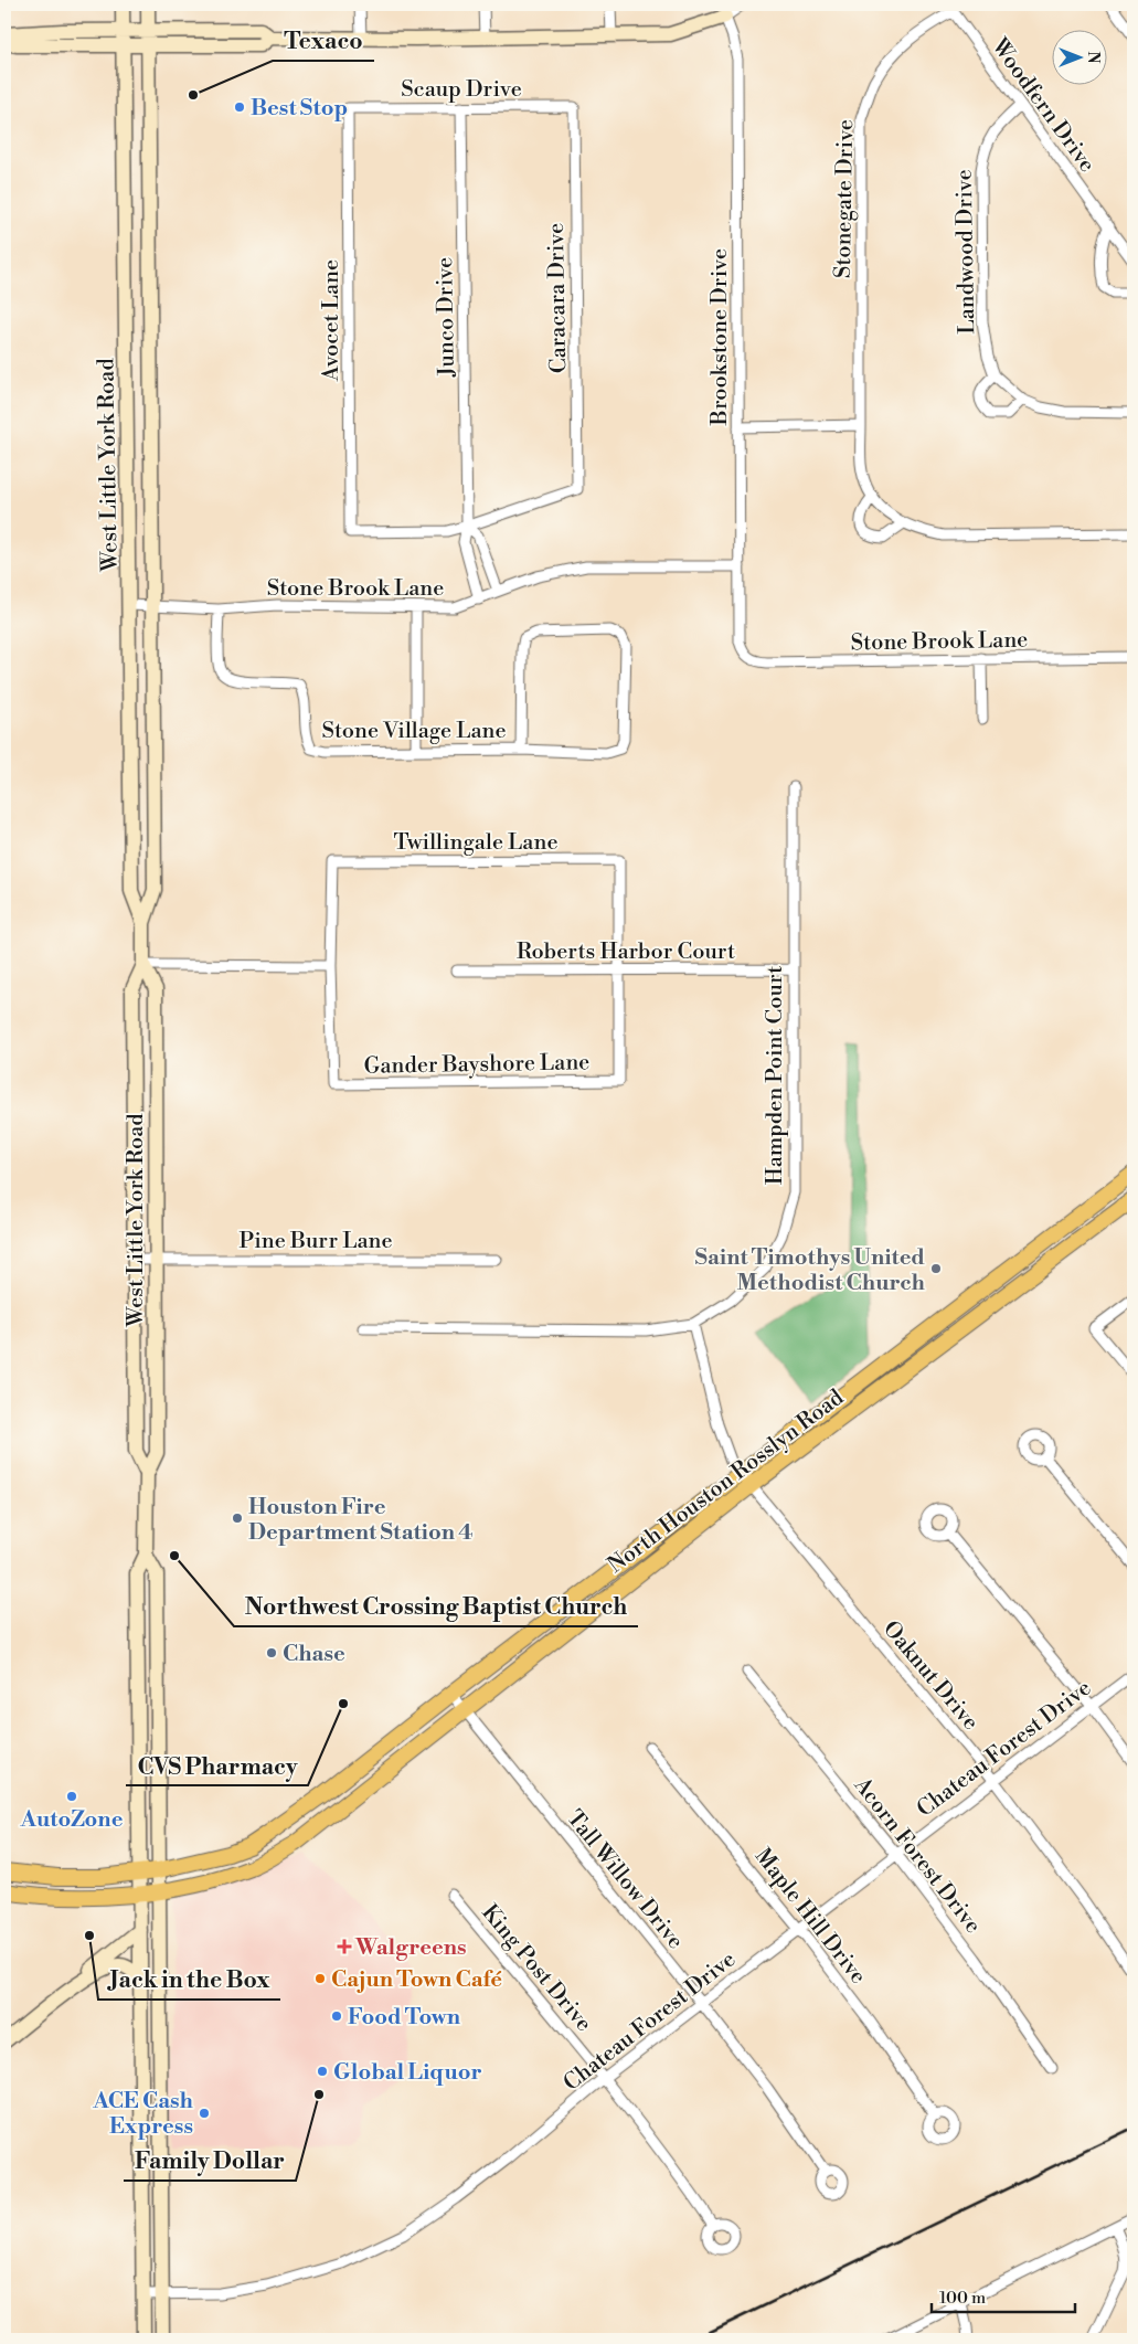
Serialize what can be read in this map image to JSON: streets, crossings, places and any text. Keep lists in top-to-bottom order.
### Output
{
  "streets": {
    "main road": ["West Little York Road", "North Houston Rosslyn Road"],
    "street": [
      "Scaup Drive",
      "Woodfern Drive",
      "Stonegate Drive",
      "Landwood Drive",
      "Caracara Drive",
      "Junco Drive",
      "Avocet Lane",
      "Brookstone Drive",
      "Stone Brook Lane",
      "Stone Village Lane",
      "Twillingale Lane",
      "Roberts Harbor Court",
      "Gander Bayshore Lane",
      "Hampden Point Court",
      "Pine Burr Lane",
      "Oaknut Drive",
      "Chateau Forest Drive",
      "Acorn Forest Drive",
      "Tall Willow Drive",
      "Maple Hill Drive",
      "King Post Drive"
    ]
  },
  "crossings": [
    ["Scaup Drive", "Caracara Drive"],
    ["Scaup Drive", "Junco Drive"],
    ["Scaup Drive", "Avocet Lane"],
    ["Woodfern Drive", "Stonegate Drive"],
    ["Woodfern Drive", "Landwood Drive"],
    ["Caracara Drive", "Junco Drive"],
    ["Caracara Drive", "Avocet Lane"],
    ["Junco Drive", "Avocet Lane"],
    ["Junco Drive", "Stone Brook Lane"],
    ["Brookstone Drive", "Stone Brook Lane"],
    ["West Little York Road", "Stone Brook Lane"],
    ["West Little York Road", "Pine Burr Lane"],
    ["West Little York Road", "North Houston Rosslyn Road"],
    ["West Little York Road", "Chateau Forest Drive"],
    ["Stone Brook Lane", "Stone Village Lane"],
    ["Twillingale Lane", "Roberts Harbor Court"],
    ["Twillingale Lane", "Gander Bayshore Lane"],
    ["Roberts Harbor Court", "Gander Bayshore Lane"],
    ["Roberts Harbor Court", "Hampden Point Court"],
    ["Hampden Point Court", "Oaknut Drive"],
    ["North Houston Rosslyn Road", "Oaknut Drive"],
    ["North Houston Rosslyn Road", "Tall Willow Drive"],
    ["Oaknut Drive", "Chateau Forest Drive"],
    ["Chateau Forest Drive", "Acorn Forest Drive"],
    ["Chateau Forest Drive", "Tall Willow Drive"],
    ["Chateau Forest Drive", "Maple Hill Drive"],
    ["Chateau Forest Drive", "King Post Drive"]
  ],
  "places": {
    "other": [
      "Texaco",
      "Best Stop",
      "Saint Timothys United Methodist Church",
      "Houston Fire Department Station 4",
      "Northwest Crossing Baptist Church",
      "Chase",
      "CVS Pharmacy",
      "AutoZone",
      "Jack in the Box",
      "Cajun Town Café",
      "Food Town",
      "Global Liquor",
      "Family Dollar",
      "ACE Cash Express"
    ],
    "health": ["Walgreens"]
  },
  "scale_bar": "100 m",
  "north": "right"
}
